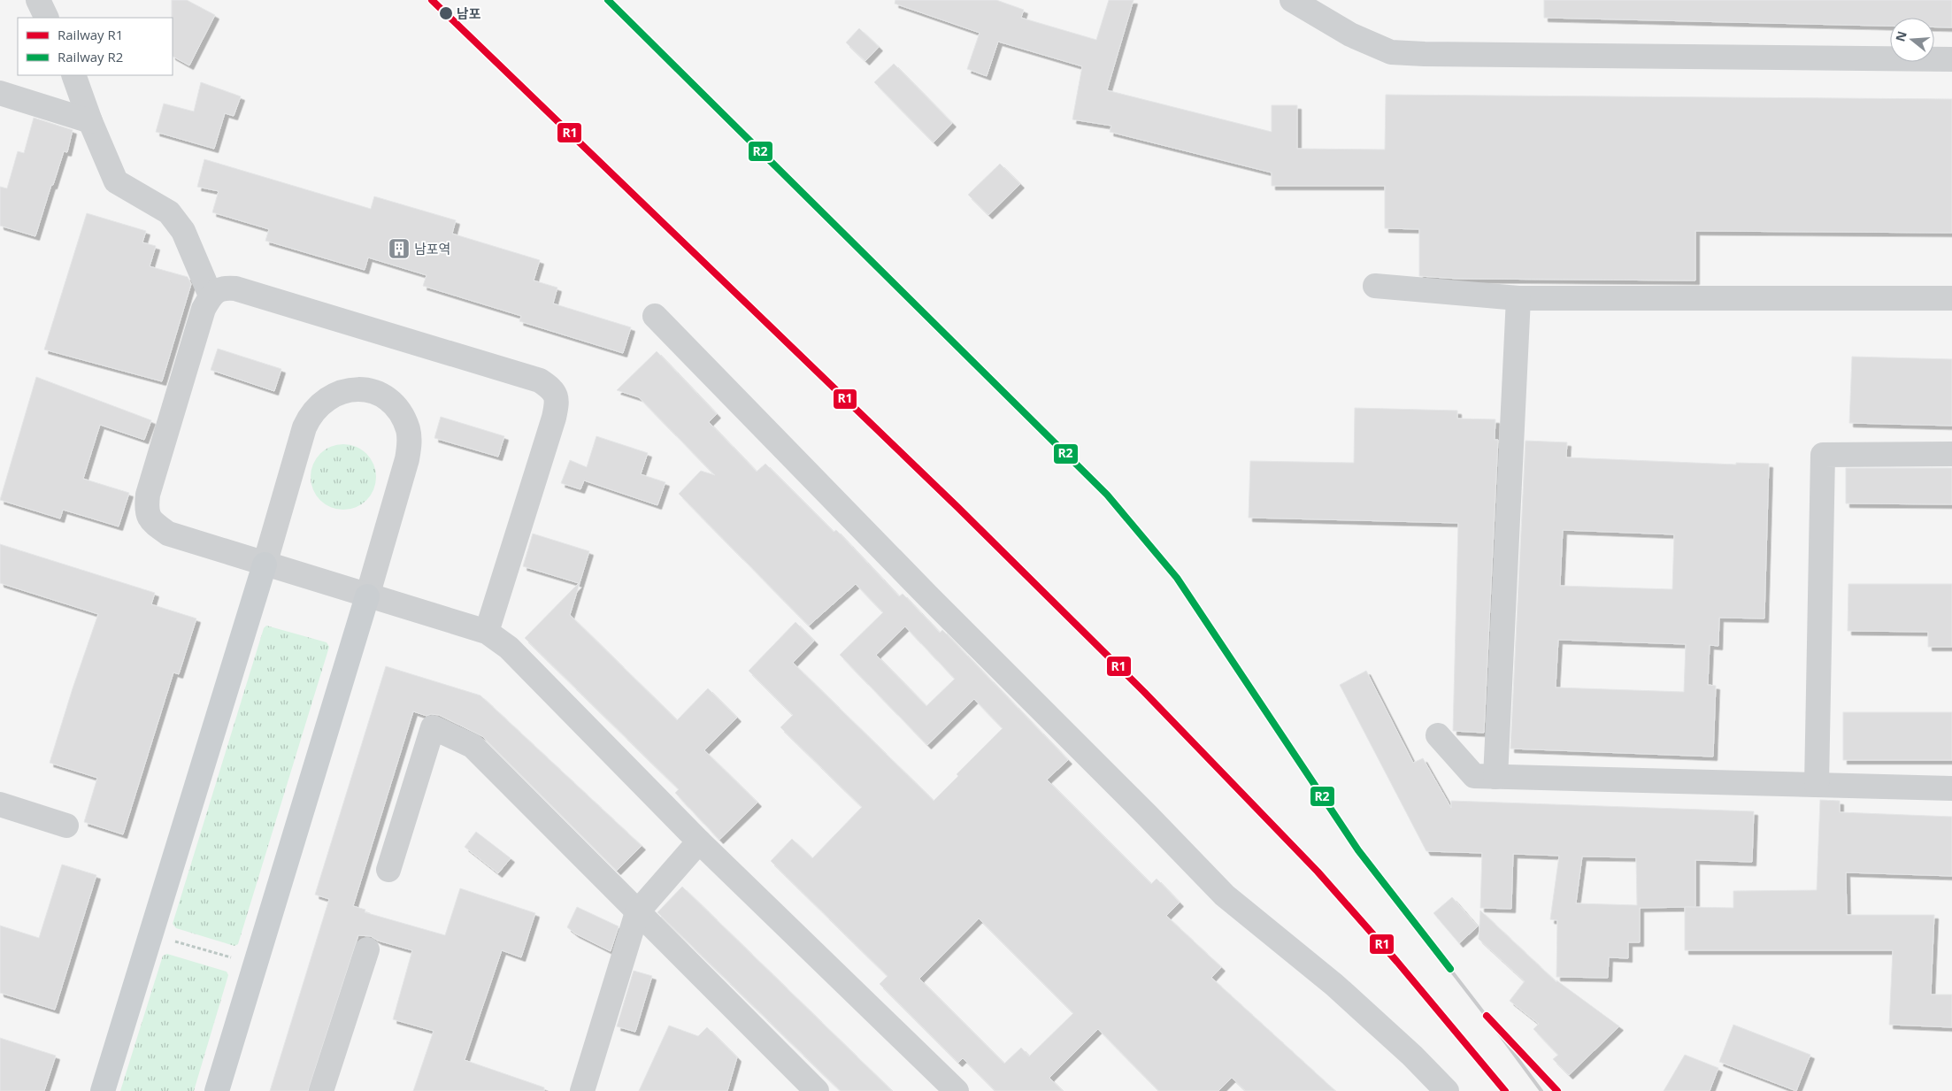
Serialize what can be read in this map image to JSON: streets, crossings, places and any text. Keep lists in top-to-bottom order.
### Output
{
  "places": {
    "other": ["남포"],
    "building": ["남포역"]
  },
  "lines": ["rail line R1", "rail line R2"],
  "legend": ["Railway R1", "Railway R2"],
  "north": "left"
}
